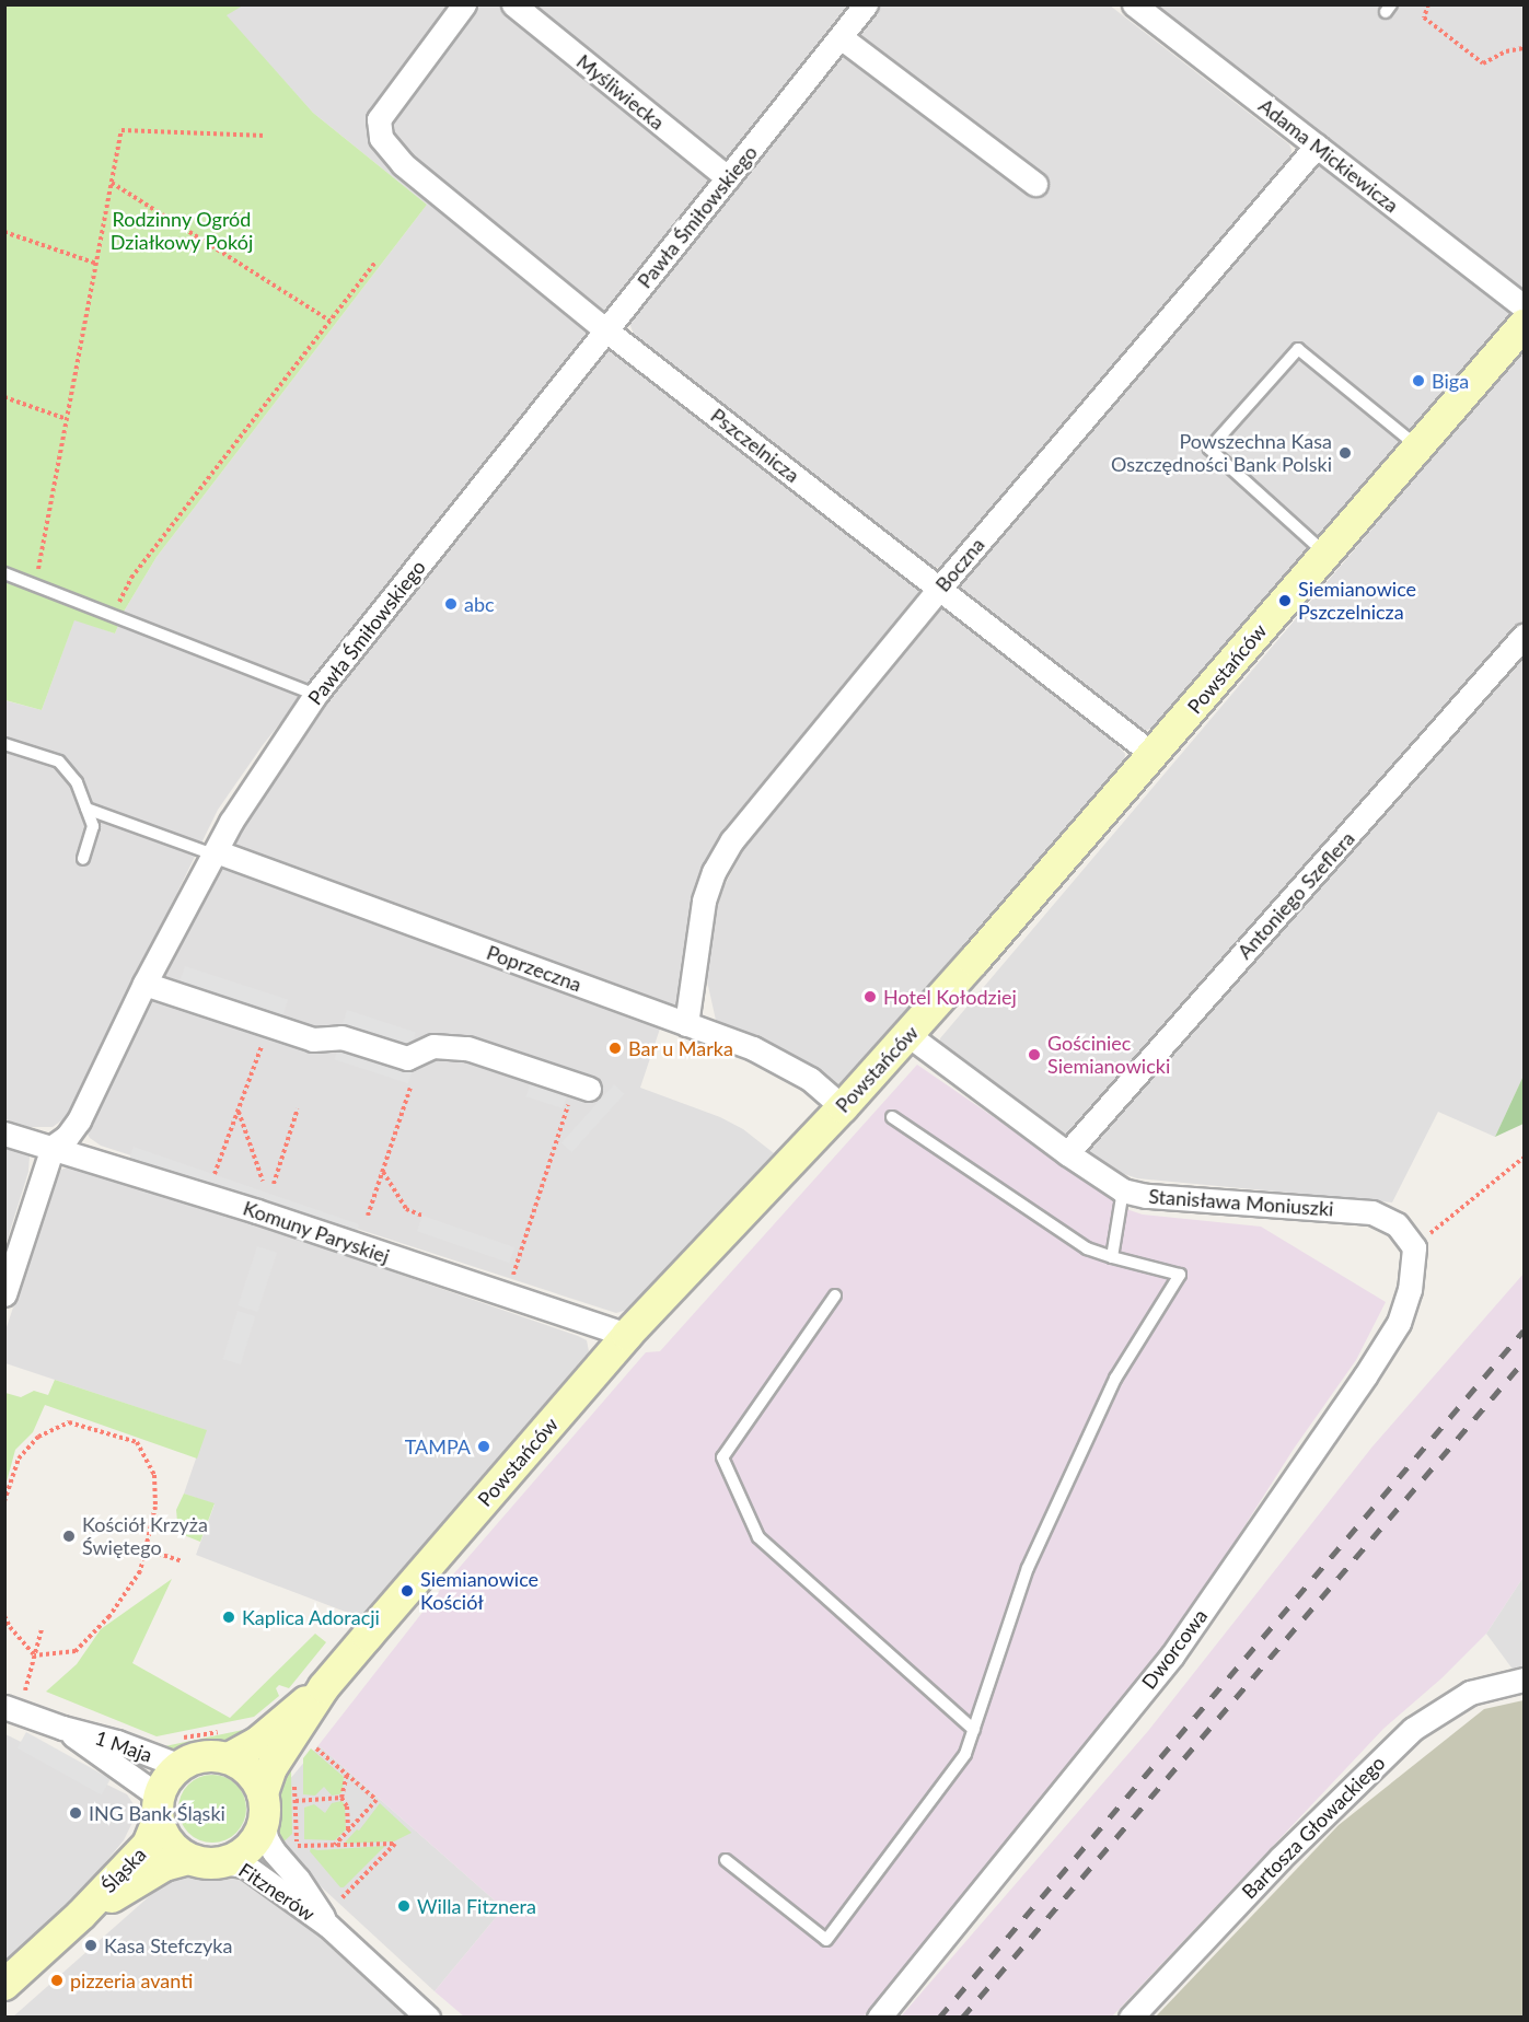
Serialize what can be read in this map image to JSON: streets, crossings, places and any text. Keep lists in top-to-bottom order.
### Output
{
  "streets": {
    "street": [
      "Myśliwiecka",
      "Adama Mickiewicza",
      "Pawła Śmiłowskiego",
      "Pszczelnicza",
      "Boczna",
      "Powstańców",
      "Antoniego Szeflera",
      "Poprzeczna",
      "Stanisława Moniuszki",
      "Komuny Paryskiej",
      "Dworcowa",
      "1 Maja",
      "Bartosza Głowackiego",
      "Śląska",
      "Fitznerów"
    ]
  },
  "crossings": [
    ["Myśliwiecka", "Pawła Śmiłowskiego"],
    ["Adama Mickiewicza", "Boczna"],
    ["Pawła Śmiłowskiego", "Pszczelnicza"],
    ["Pawła Śmiłowskiego", "Poprzeczna"],
    ["Pawła Śmiłowskiego", "Komuny Paryskiej"],
    ["Pszczelnicza", "Boczna"],
    ["Pszczelnicza", "Powstańców"],
    ["Boczna", "Poprzeczna"],
    ["Powstańców", "Poprzeczna"],
    ["Powstańców", "Stanisława Moniuszki"],
    ["Powstańców", "Komuny Paryskiej"],
    ["Powstańców", "1 Maja"],
    ["Powstańców", "Śląska"],
    ["Powstańców", "Fitznerów"],
    ["Antoniego Szeflera", "Stanisława Moniuszki"],
    ["Stanisława Moniuszki", "Dworcowa"],
    ["1 Maja", "Śląska"],
    ["1 Maja", "Fitznerów"],
    ["Śląska", "Fitznerów"]
  ],
  "parks": ["Rodzinny Ogród Działkowy Pokój"],
  "places": [
    "Biga",
    "Powszechna Kasa Oszczędności Bank Polski",
    "Siemianowice Pszczelnicza",
    "abc",
    "Hotel Kołodziej",
    "Bar u Marka",
    "Gościniec Siemianowicki",
    "TAMPA",
    "Kościół Krzyża Świętego",
    "Siemianowice Kościół",
    "Kaplica Adoracji",
    "ING Bank Śląski",
    "Willa Fitznera",
    "Kasa Stefczyka",
    "pizzeria avanti"
  ]
}
